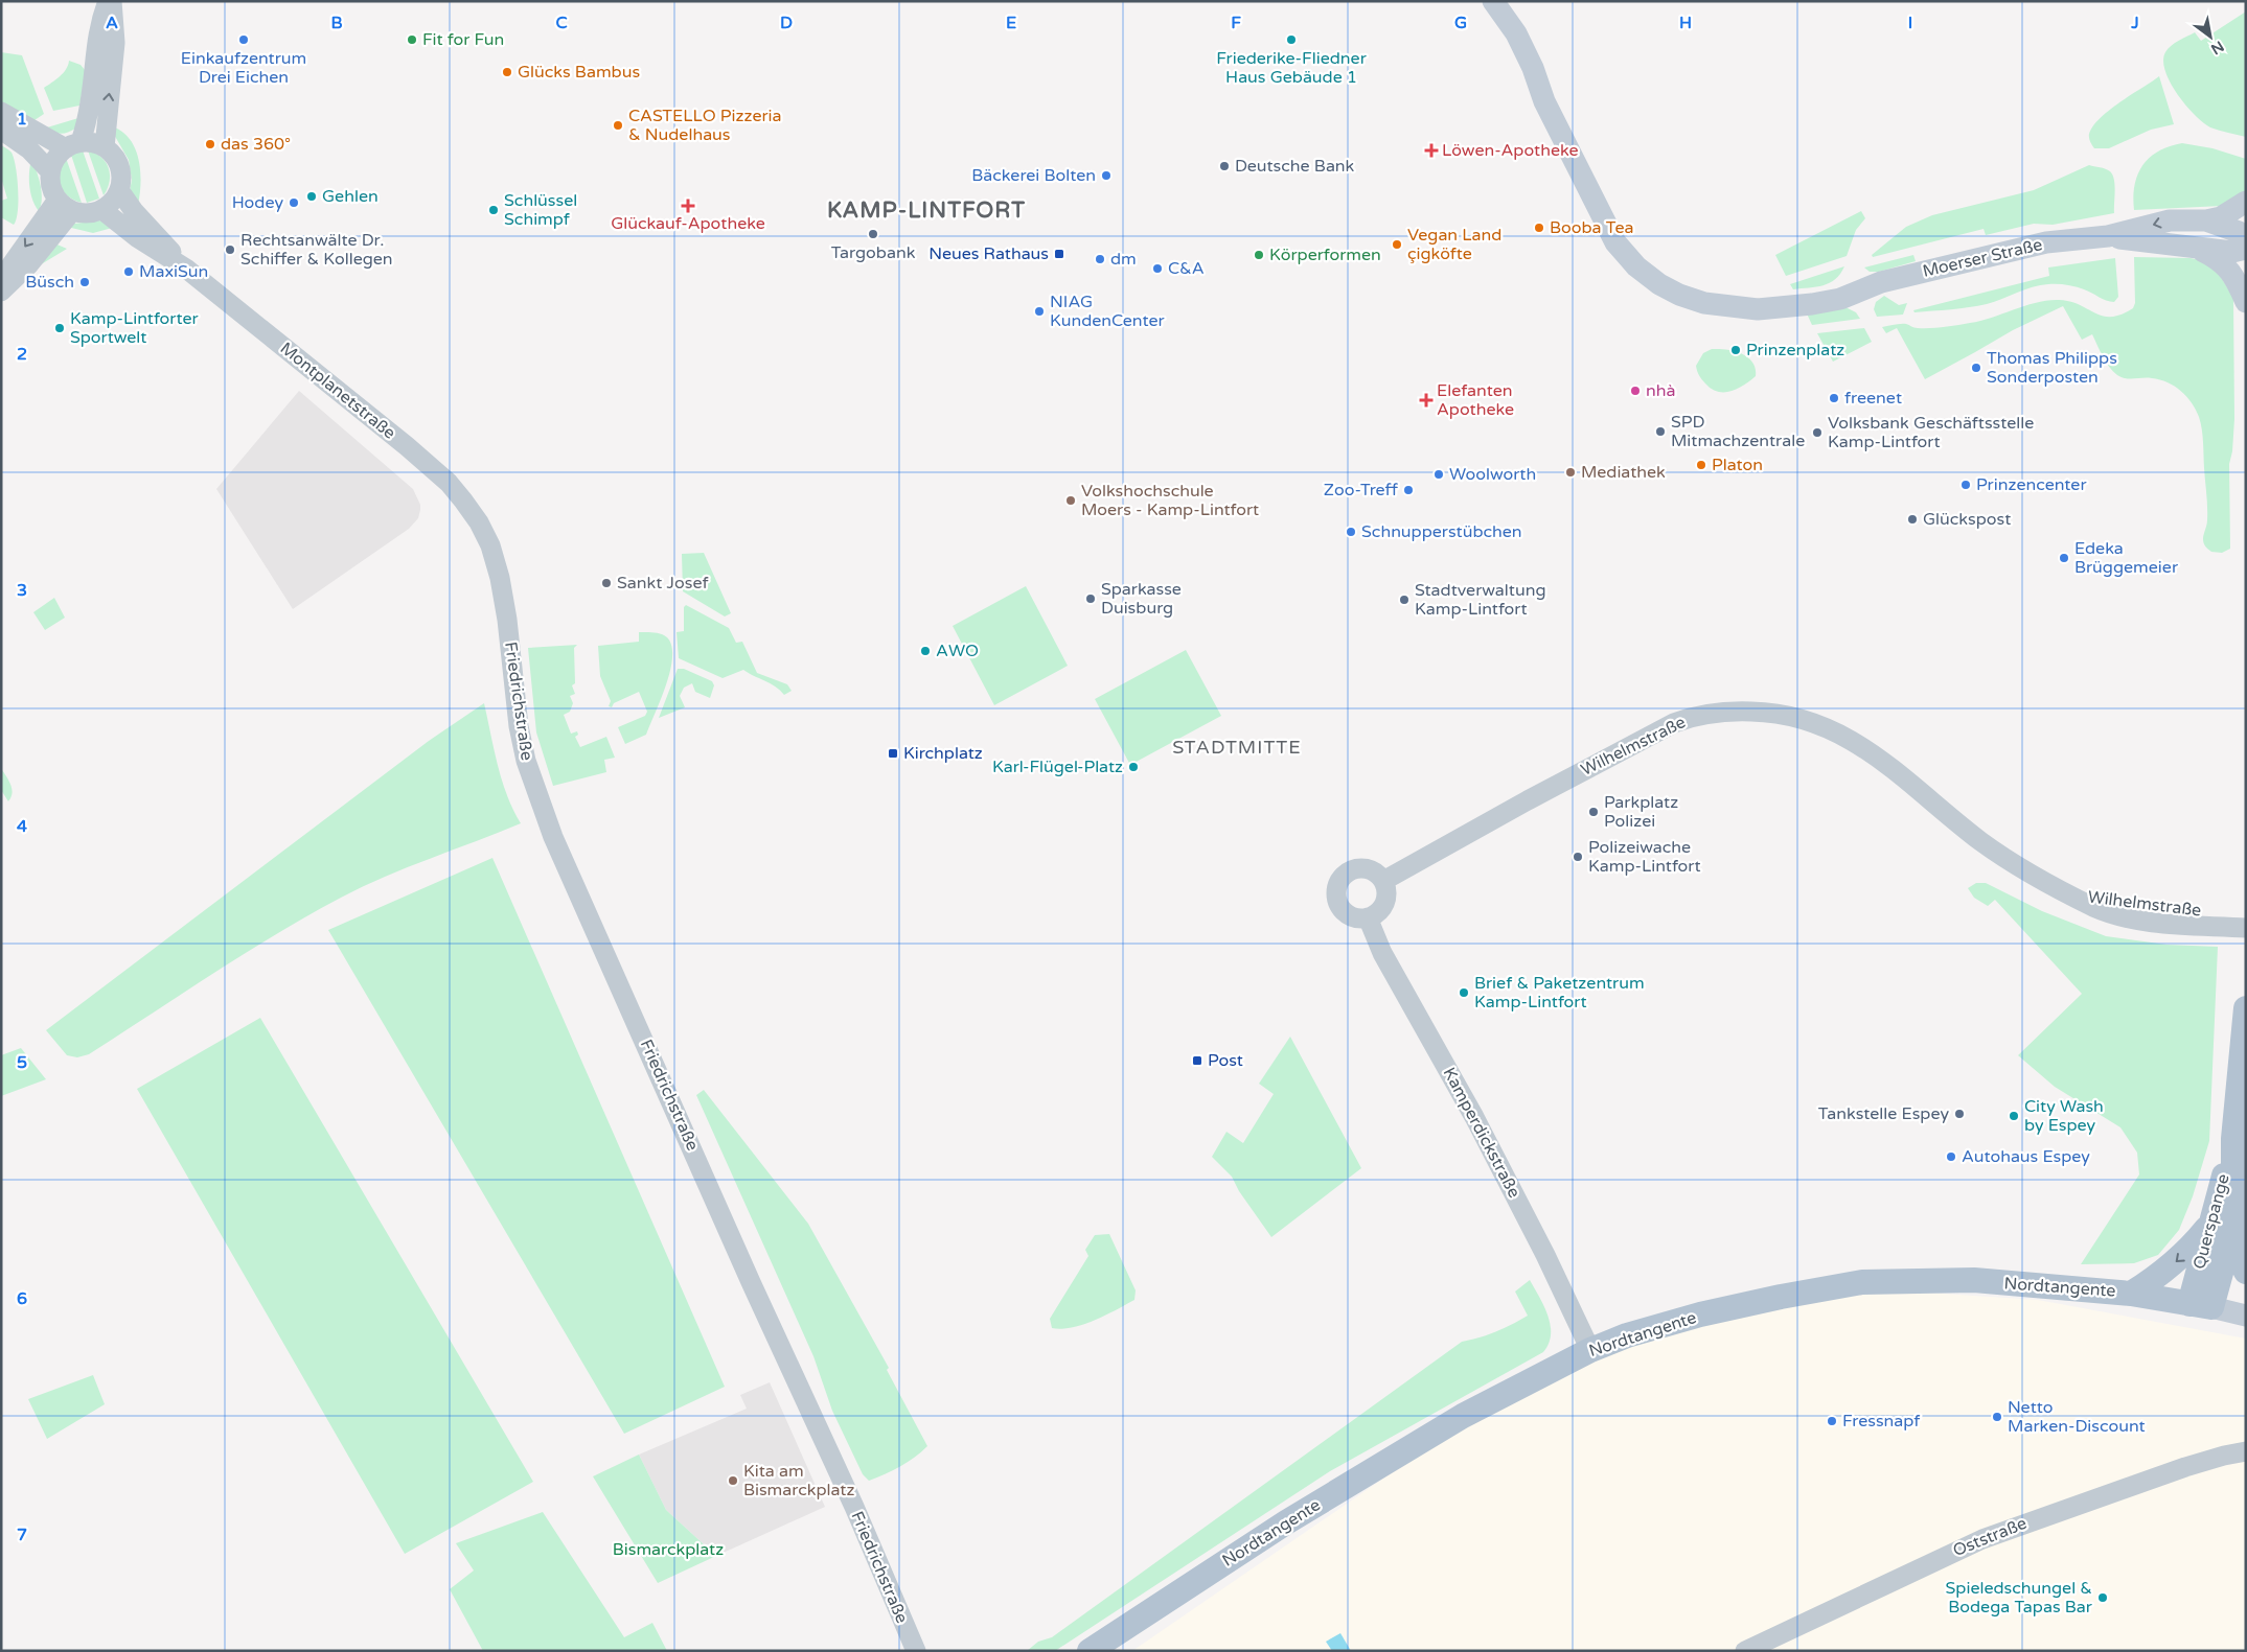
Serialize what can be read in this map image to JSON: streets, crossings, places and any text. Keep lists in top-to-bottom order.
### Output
{
  "streets": {
    "main road": ["Moerser Straße", "Querspange", "Nordtangente"],
    "street": [
      "Montplanetstraße",
      "Friedrichstraße",
      "Wilhelmstraße",
      "Kamperdickstraße",
      "Oststraße"
    ]
  },
  "crossings": [
    ["Montplanetstraße", "Friedrichstraße"],
    ["Wilhelmstraße", "Kamperdickstraße"],
    ["Kamperdickstraße", "Nordtangente"],
    ["Querspange", "Nordtangente"]
  ],
  "districts": ["KAMP-LINTFORT", "STADTMITTE"],
  "parks": ["Bismarckplatz"],
  "places": {
    "other": [
      "Einkaufzentrum Drei Eichen",
      "Fit for Fun",
      "Friederike-Fliedner Haus Gebäude 1",
      "Glücks Bambus",
      "CASTELLO Pizzeria & Nudelhaus",
      "das 360°",
      "Deutsche Bank",
      "Bäckerei Bolten",
      "Gehlen",
      "Hodey",
      "Schlüssel Schimpf",
      "Booba Tea",
      "Targobank",
      "Vegan Land çigköfte",
      "Rechtsanwälte Dr. Schiffer & Kollegen",
      "Körperformen",
      "dm",
      "C&A",
      "MaxiSun",
      "Büsch",
      "NIAG KundenCenter",
      "Kamp-Lintforter Sportwelt",
      "Prinzenplatz",
      "Thomas Philipps Sonderposten",
      "nhà",
      "freenet",
      "SPD Mitmachzentrale",
      "Volksbank Geschäftsstelle Kamp-Lintfort",
      "Platon",
      "Mediathek",
      "Woolworth",
      "Prinzencenter",
      "Zoo-Treff",
      "Volkshochschule Moers - Kamp-Lintfort",
      "Glückspost",
      "Schnupperstübchen",
      "Edeka Brüggemeier",
      "Sankt Josef",
      "Sparkasse Duisburg",
      "Stadtverwaltung Kamp-Lintfort",
      "AWO",
      "Karl-Flügel-Platz",
      "Parkplatz Polizei",
      "Polizeiwache Kamp-Lintfort",
      "Brief & Paketzentrum Kamp-Lintfort",
      "Tankstelle Espey",
      "City Wash by Espey",
      "Autohaus Espey",
      "Netto Marken-Discount",
      "Fressnapf",
      "Kita am Bismarckplatz",
      "Spieledschungel & Bodega Tapas Bar"
    ],
    "health": ["Löwen-Apotheke", "Glückauf-Apotheke", "Elefanten Apotheke"],
    "transit": ["Neues Rathaus", "Kirchplatz", "Post"]
  },
  "north": "bottom right",
  "grid": {
    "columns": [
      "A",
      "B",
      "C",
      "D",
      "E",
      "F",
      "G",
      "H",
      "I",
      "J"
    ],
    "rows": [
      "1",
      "2",
      "3",
      "4",
      "5",
      "6",
      "7"
    ]
  }
}
